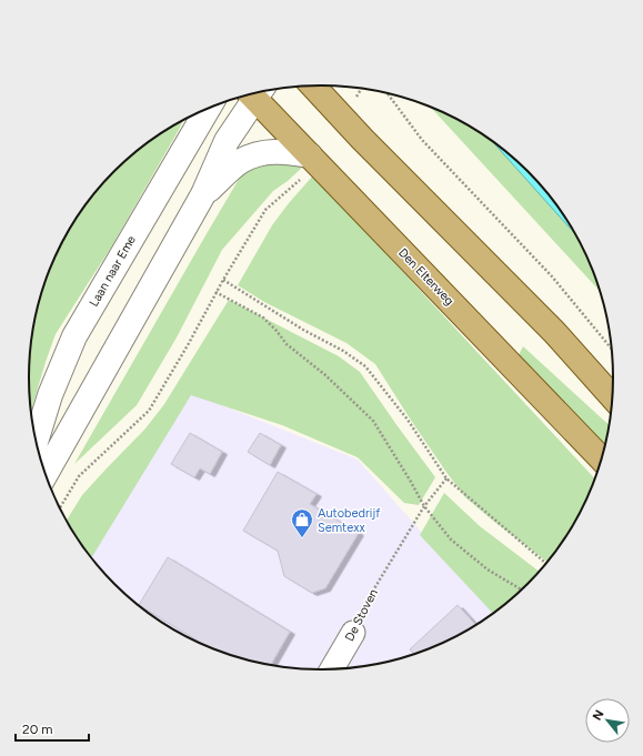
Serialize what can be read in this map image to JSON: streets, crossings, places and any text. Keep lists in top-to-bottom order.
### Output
{
  "streets": {
    "main road": ["Den Elterweg"],
    "street": ["Laan naar Eme", "De Stoven"]
  },
  "places": {
    "shop": ["Autobedrijf Semtexx"]
  },
  "scale_bar": "20 m",
  "north": "top left"
}
